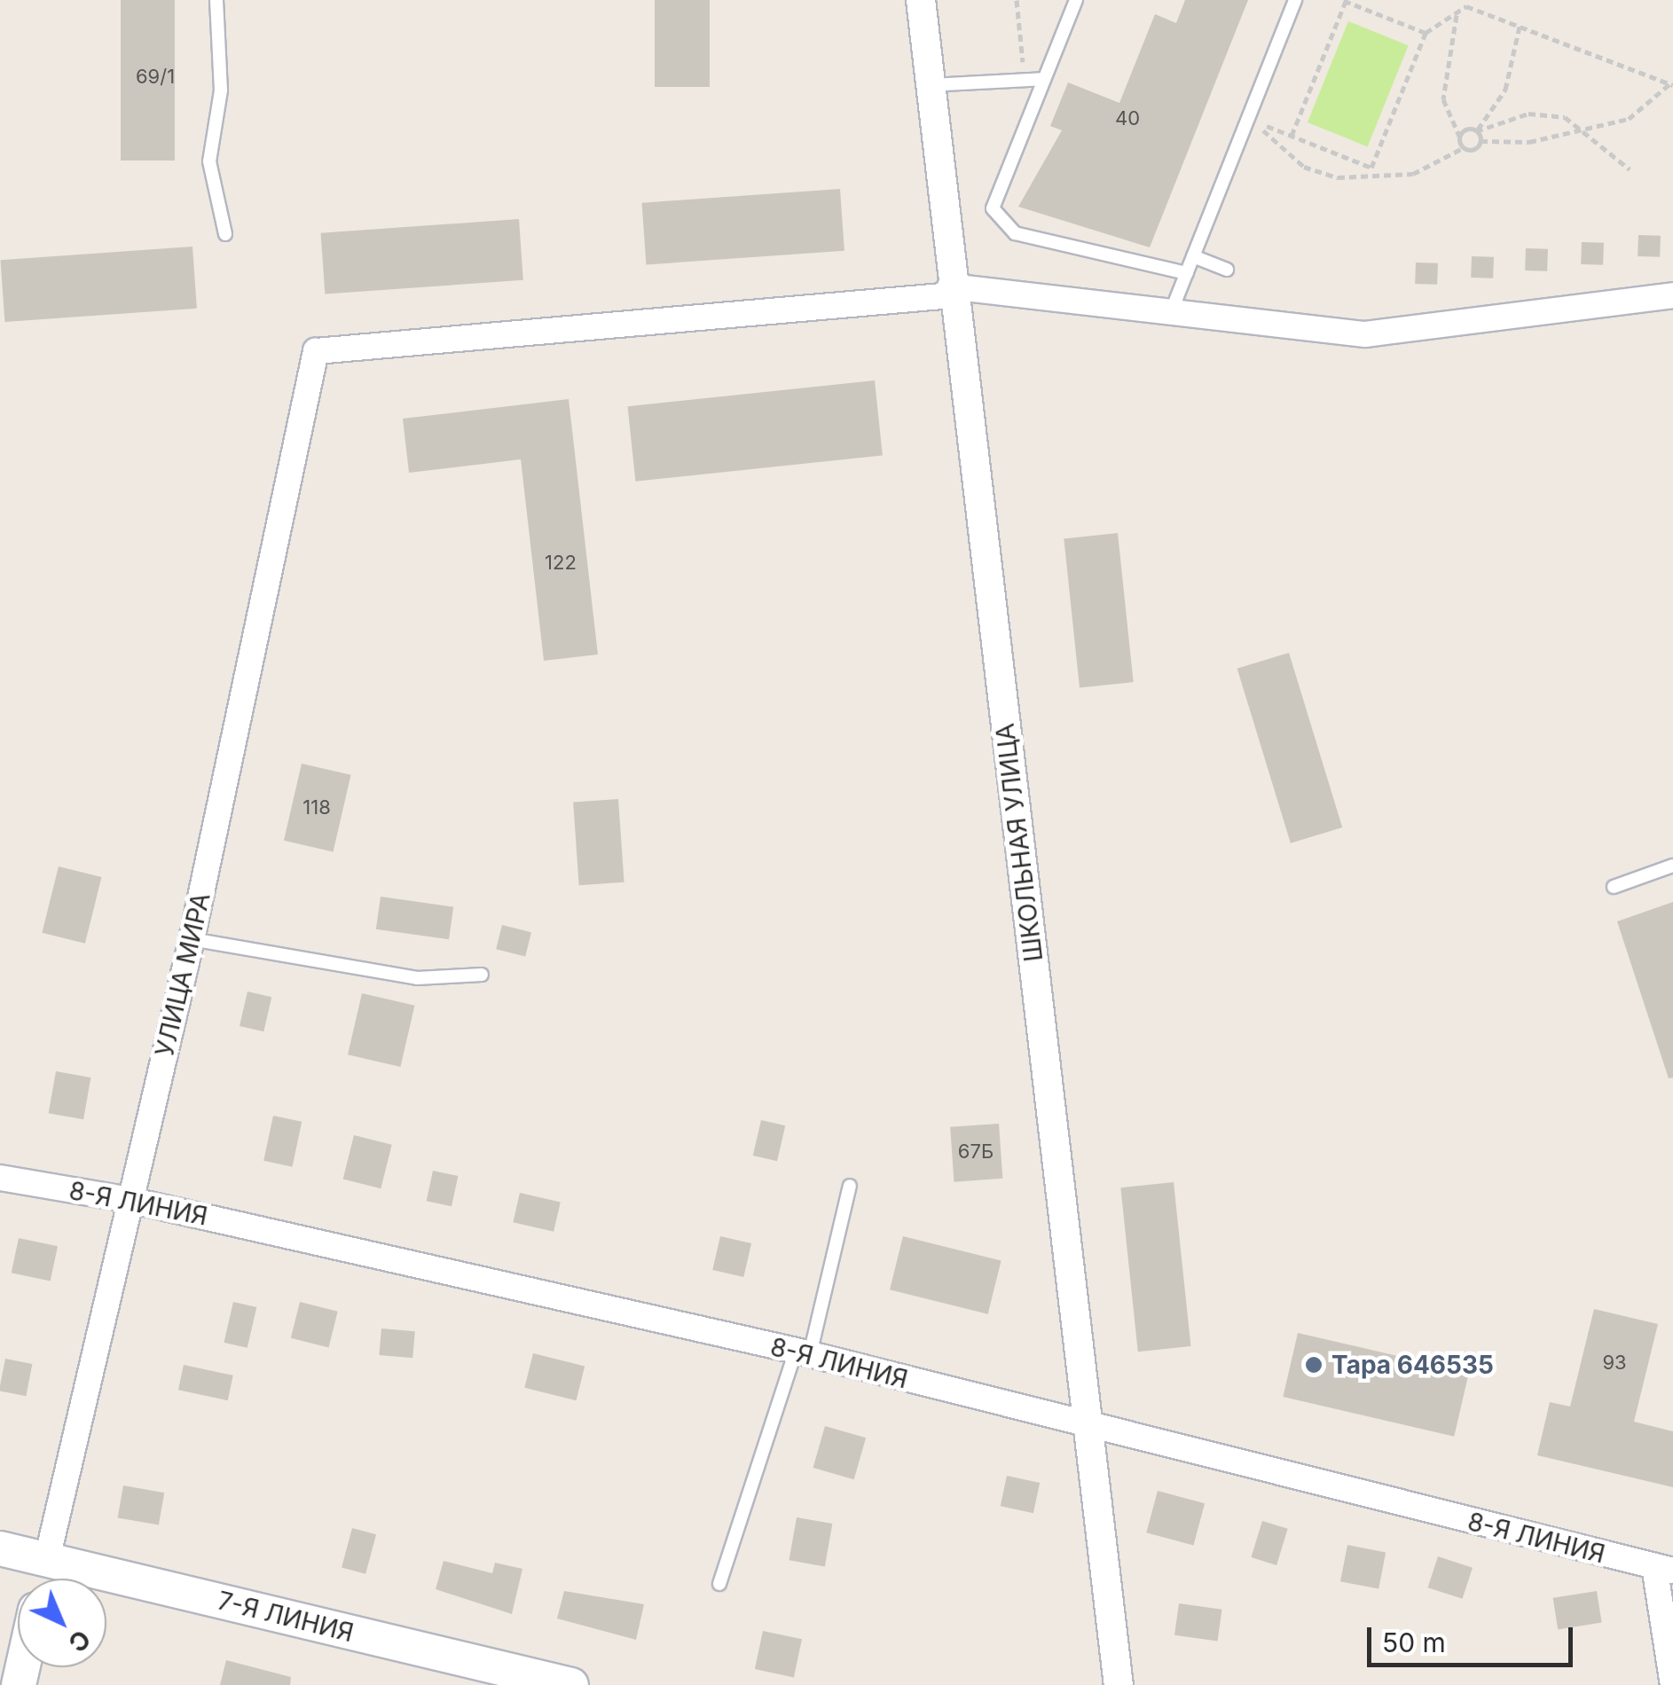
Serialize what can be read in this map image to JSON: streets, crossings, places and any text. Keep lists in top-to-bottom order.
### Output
{
  "streets": {
    "main road": ["УЛИЦА МИРА", "7-Я ЛИНИЯ"],
    "street": ["ШКОЛЬНАЯ УЛИЦА", "8-Я ЛИНИЯ"]
  },
  "crossings": [
    ["ШКОЛЬНАЯ УЛИЦА", "УЛИЦА МИРА"],
    ["ШКОЛЬНАЯ УЛИЦА", "8-Я ЛИНИЯ"],
    ["УЛИЦА МИРА", "8-Я ЛИНИЯ"],
    ["УЛИЦА МИРА", "7-Я ЛИНИЯ"]
  ],
  "places": ["Тара 646535"],
  "house_numbers": [
    "69/1",
    "40",
    "122",
    "118",
    "67Б",
    "93"
  ],
  "scale_bar": "50 m",
  "north": "bottom right"
}
